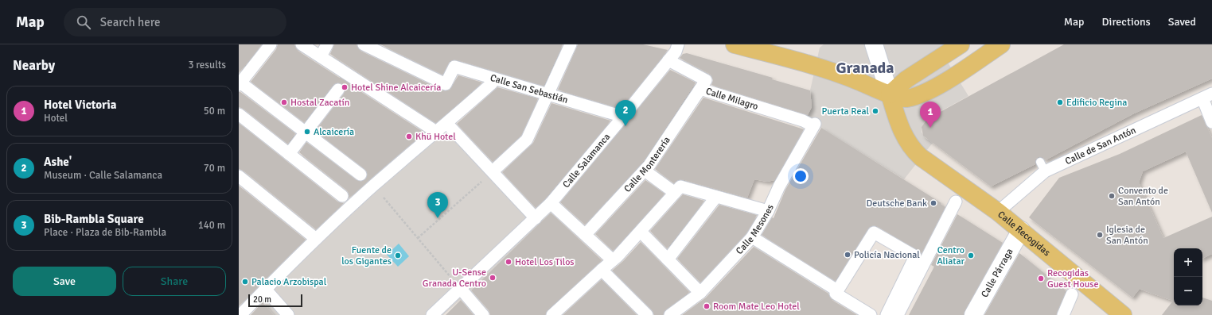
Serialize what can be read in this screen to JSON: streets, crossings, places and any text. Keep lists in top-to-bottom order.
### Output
{
  "streets": {
    "main road": ["Calle Recogidas"],
    "street": [
      "Calle San Sebastián",
      "Calle Milagro",
      "Calle de San Antón",
      "Calle Salamanca",
      "Calle Monterería",
      "Calle Mesones",
      "Calle Párraga"
    ]
  },
  "crossings": [
    ["Calle San Sebastián", "Calle Salamanca"],
    ["Calle Milagro", "Calle Salamanca"],
    ["Calle Milagro", "Calle Monterería"],
    ["Calle Milagro", "Calle Mesones"],
    ["Calle de San Antón", "Calle Recogidas"],
    ["Calle Recogidas", "Calle Párraga"]
  ],
  "districts": ["Granada"],
  "places": [
    "Hotel Shine Alcaicería",
    "Hostal Zacatín",
    "Edificio Regina",
    "Puerta Real",
    "Alcaicería",
    "Khü Hotel",
    "Convento de San Antón",
    "Deutsche Bank",
    "Iglesia de San Antón",
    "Policía Nacional",
    "Fuente de los Gigantes",
    "Centro Aliatar",
    "Hotel Los Tilos",
    "U-Sense Granada Centro",
    "Recogidas Guest House",
    "Palacio Arzobispal",
    "Room Mate Leo Hotel"
  ],
  "scale_bar": "20 m",
  "page": {
    "header": "Map",
    "search": "Search here",
    "nav": ["Map", "Directions", "Saved"],
    "heading": ["Nearby", "3 results"],
    "list": [
      {
        "mark": "1",
        "name": "Hotel Victoria",
        "note": "Hotel",
        "value": "50 m"
      },
      {
        "mark": "2",
        "name": "Ashe'",
        "note": "Museum · Calle Salamanca",
        "value": "70 m"
      },
      {
        "mark": "3",
        "name": "Bib-Rambla Square",
        "note": "Place · Plaza de Bib-Rambla",
        "value": "140 m"
      }
    ],
    "pins": ["2", "1", "3"],
    "map_buttons": ["+", "−"],
    "buttons": ["Save", "Share"],
    "scale": "20 m"
  }
}
